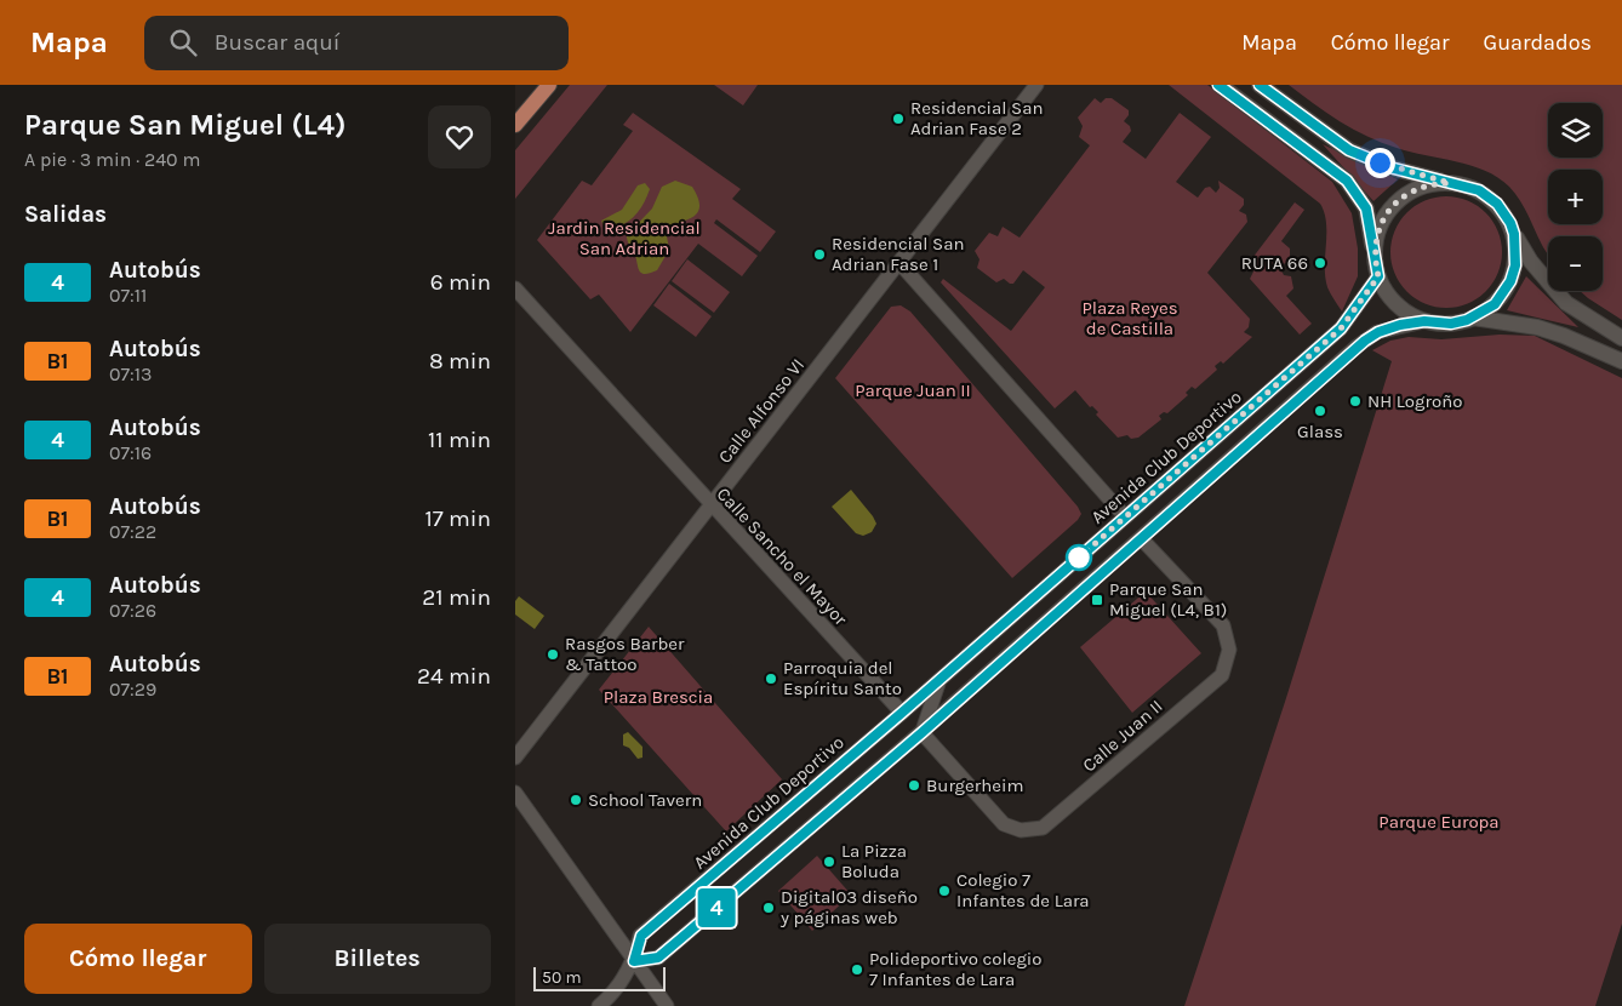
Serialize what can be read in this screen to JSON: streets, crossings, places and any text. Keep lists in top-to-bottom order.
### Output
{
  "streets": {
    "street": [
      "Calle Alfonso VI",
      "Avenida Club Deportivo",
      "Calle Sancho el Mayor",
      "Calle Juan II"
    ]
  },
  "crossings": [
    ["Calle Alfonso VI", "Calle Sancho el Mayor"],
    ["Avenida Club Deportivo", "Calle Sancho el Mayor"],
    ["Avenida Club Deportivo", "Calle Juan II"]
  ],
  "parks": [
    "Jardin Residencial San Adrian",
    "Plaza Reyes de Castilla",
    "Parque Juan II",
    "Plaza Brescia",
    "Parque Europa"
  ],
  "places": {
    "other": [
      "Residencial San Adrian Fase 2",
      "Residencial San Adrian Fase 1",
      "RUTA 66",
      "NH Logroño",
      "Glass",
      "Rasgos Barber & Tattoo",
      "Parroquia del Espíritu Santo",
      "Burgerheim",
      "School Tavern",
      "La Pizza Boluda",
      "Colegio 7 Infantes de Lara",
      "Digital03 diseño y páginas web",
      "Polideportivo colegio 7 Infantes de Lara"
    ],
    "transit": ["Parque San Miguel (L4, B1)"]
  },
  "lines": ["bus line 4"],
  "scale_bar": "50 m",
  "page": {
    "header": "Mapa",
    "search": "Buscar aquí",
    "nav": ["Mapa", "Cómo llegar", "Guardados"],
    "heading": [
      ["Parque San Miguel (L4)", "A pie · 3 min · 240 m"],
      "Salidas"
    ],
    "on_map": "4",
    "map_buttons": ["+", "−"],
    "list": [
      {
        "mark": "4",
        "name": "Autobús",
        "note": "07:11",
        "value": "6 min"
      },
      {
        "mark": "B1",
        "name": "Autobús",
        "note": "07:13",
        "value": "8 min"
      },
      {
        "mark": "4",
        "name": "Autobús",
        "note": "07:16",
        "value": "11 min"
      },
      {
        "mark": "B1",
        "name": "Autobús",
        "note": "07:22",
        "value": "17 min"
      },
      {
        "mark": "4",
        "name": "Autobús",
        "note": "07:26",
        "value": "21 min"
      },
      {
        "mark": "B1",
        "name": "Autobús",
        "note": "07:29",
        "value": "24 min"
      }
    ],
    "buttons": ["Cómo llegar", "Billetes"],
    "scale": "50 m"
  }
}
